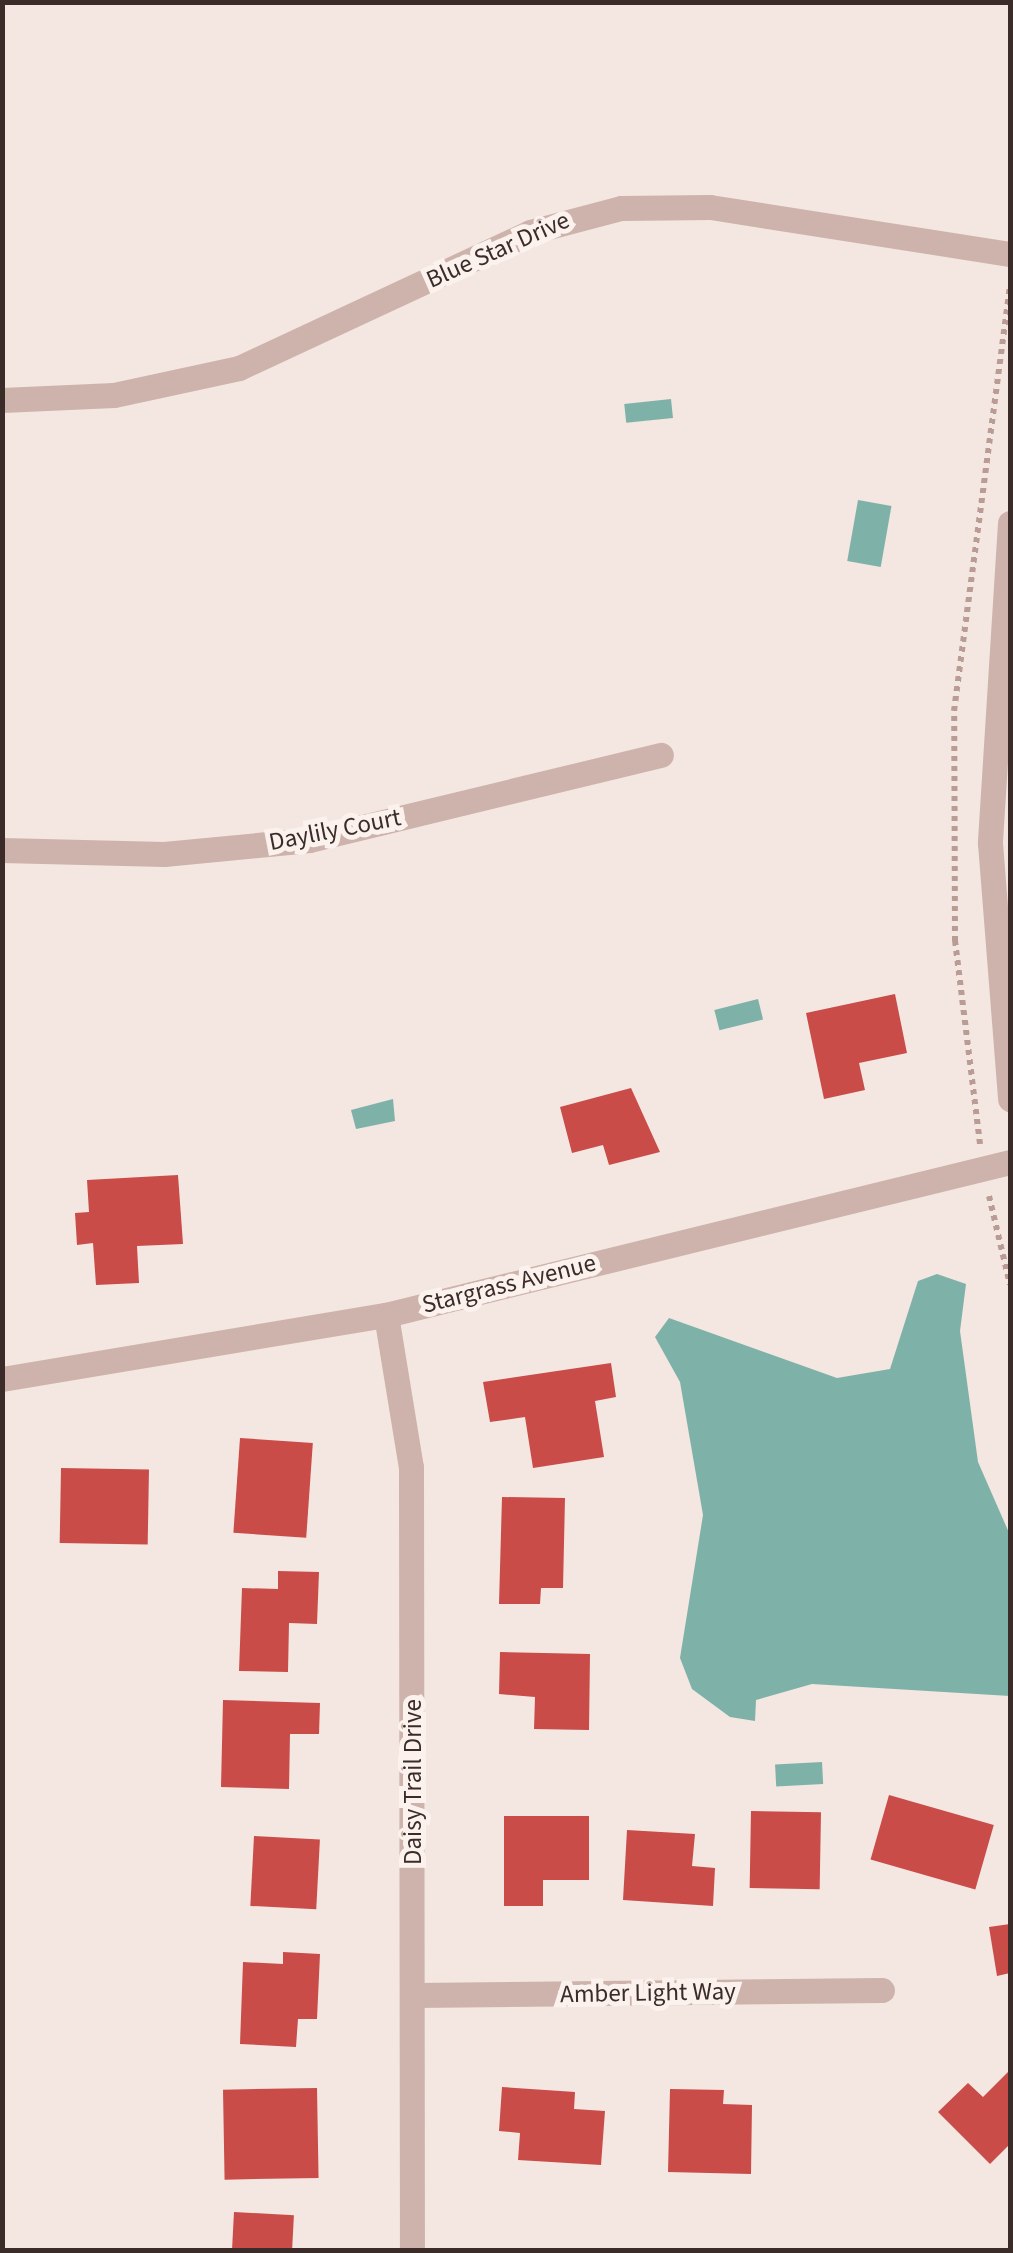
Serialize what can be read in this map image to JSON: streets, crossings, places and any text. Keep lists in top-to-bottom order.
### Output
{
  "streets": {
    "street": [
      "Blue Star Drive",
      "Daylily Court",
      "Stargrass Avenue",
      "Daisy Trail Drive",
      "Amber Light Way"
    ]
  },
  "crossings": [
    ["Stargrass Avenue", "Daisy Trail Drive"],
    ["Daisy Trail Drive", "Amber Light Way"]
  ]
}
